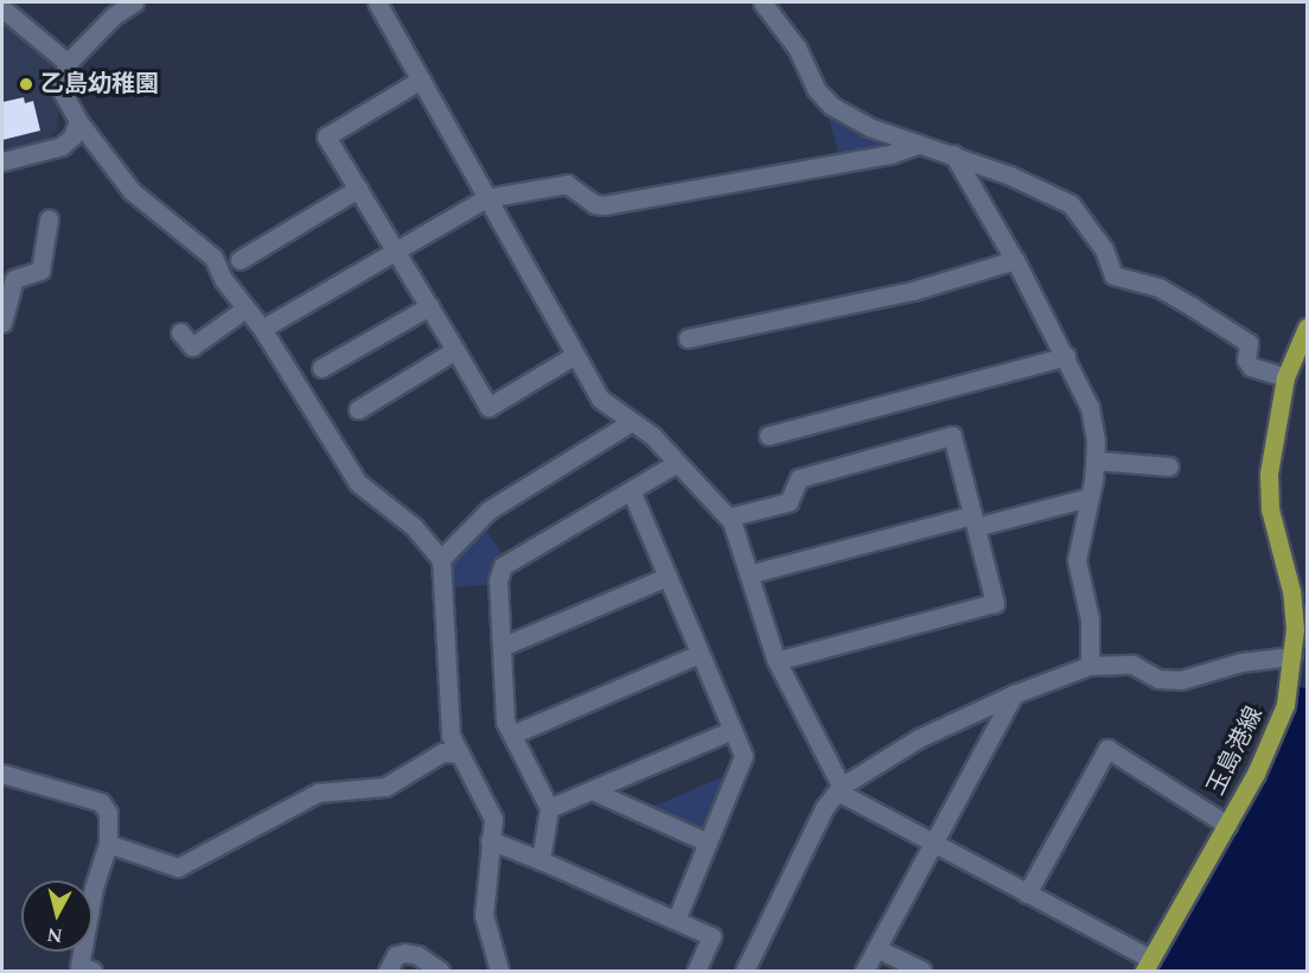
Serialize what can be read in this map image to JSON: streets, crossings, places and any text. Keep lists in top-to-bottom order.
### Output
{
  "streets": {
    "main road": ["玉島港線"]
  },
  "places": ["乙島幼稚園"],
  "north": "bottom"
}
